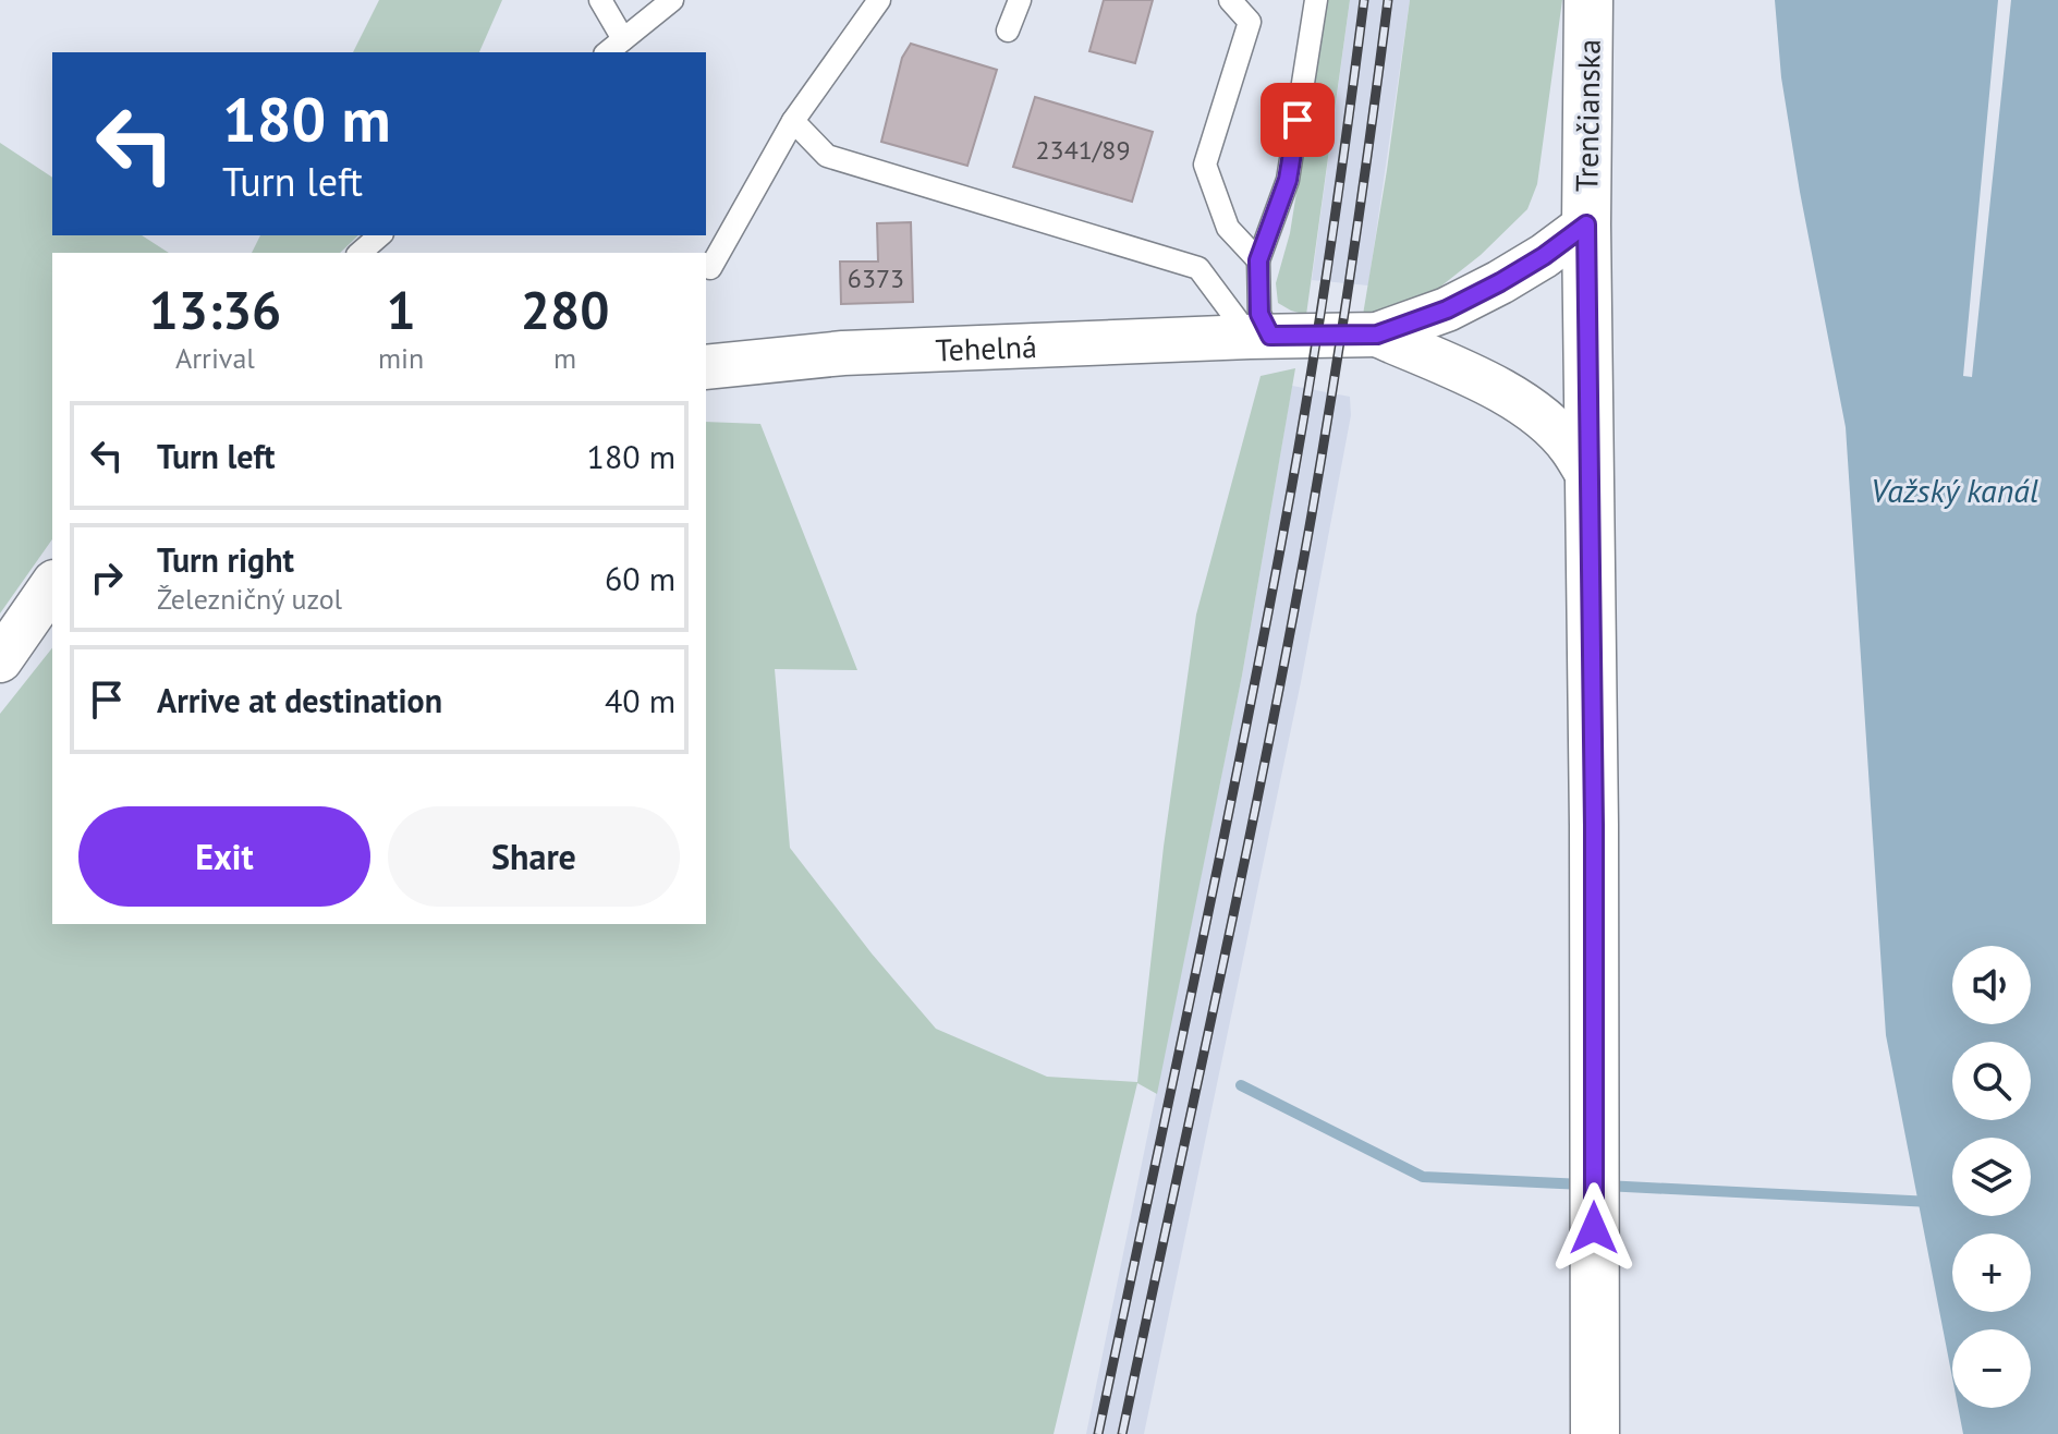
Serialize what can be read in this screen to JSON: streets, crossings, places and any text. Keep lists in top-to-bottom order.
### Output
{
  "streets": {
    "main road": ["Trenčianska"],
    "street": ["Tehelná"]
  },
  "water": ["Važský kanál"],
  "house_numbers": ["2341/89", "6373"],
  "page": {
    "turn": ["180 m", "Turn left"],
    "eta": [
      "13:36",
      "Arrival",
      "1",
      "min",
      "280",
      "m"
    ],
    "list": [
      {
        "name": "Turn left",
        "value": "180 m"
      },
      {
        "name": "Turn right",
        "note": "Železničný uzol",
        "value": "60 m"
      },
      {
        "name": "Arrive at destination",
        "value": "40 m"
      }
    ],
    "buttons": ["Exit", "Share"],
    "map_buttons": ["+", "−"]
  }
}
